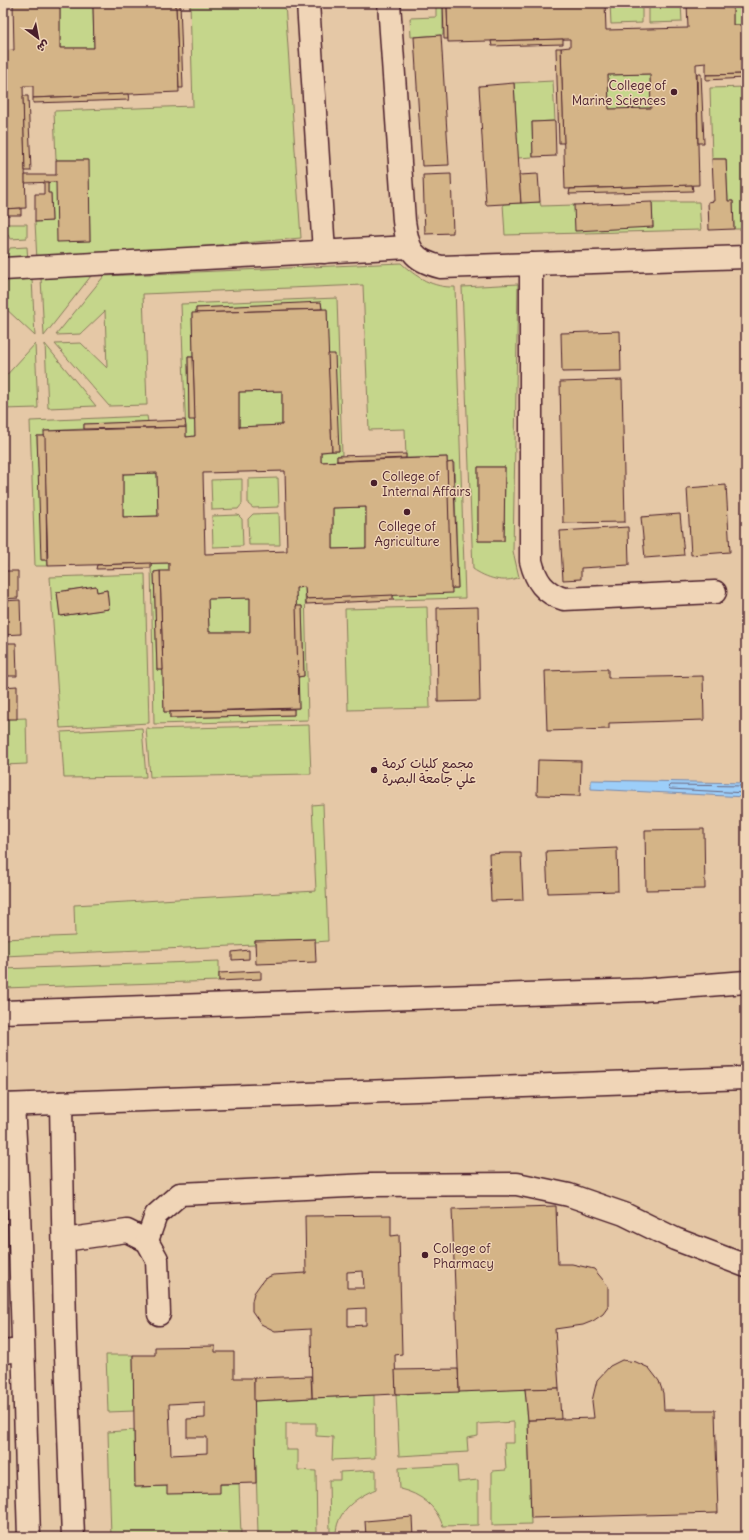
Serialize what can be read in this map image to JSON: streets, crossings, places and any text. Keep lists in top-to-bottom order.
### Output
{
  "places": [
    "College of Marine Sciences",
    "College of Internal Affairs",
    "College of Agriculture",
    "مجمع كليات كرمة علي جامعة البصرة",
    "College of Pharmacy"
  ],
  "north": "bottom right"
}
